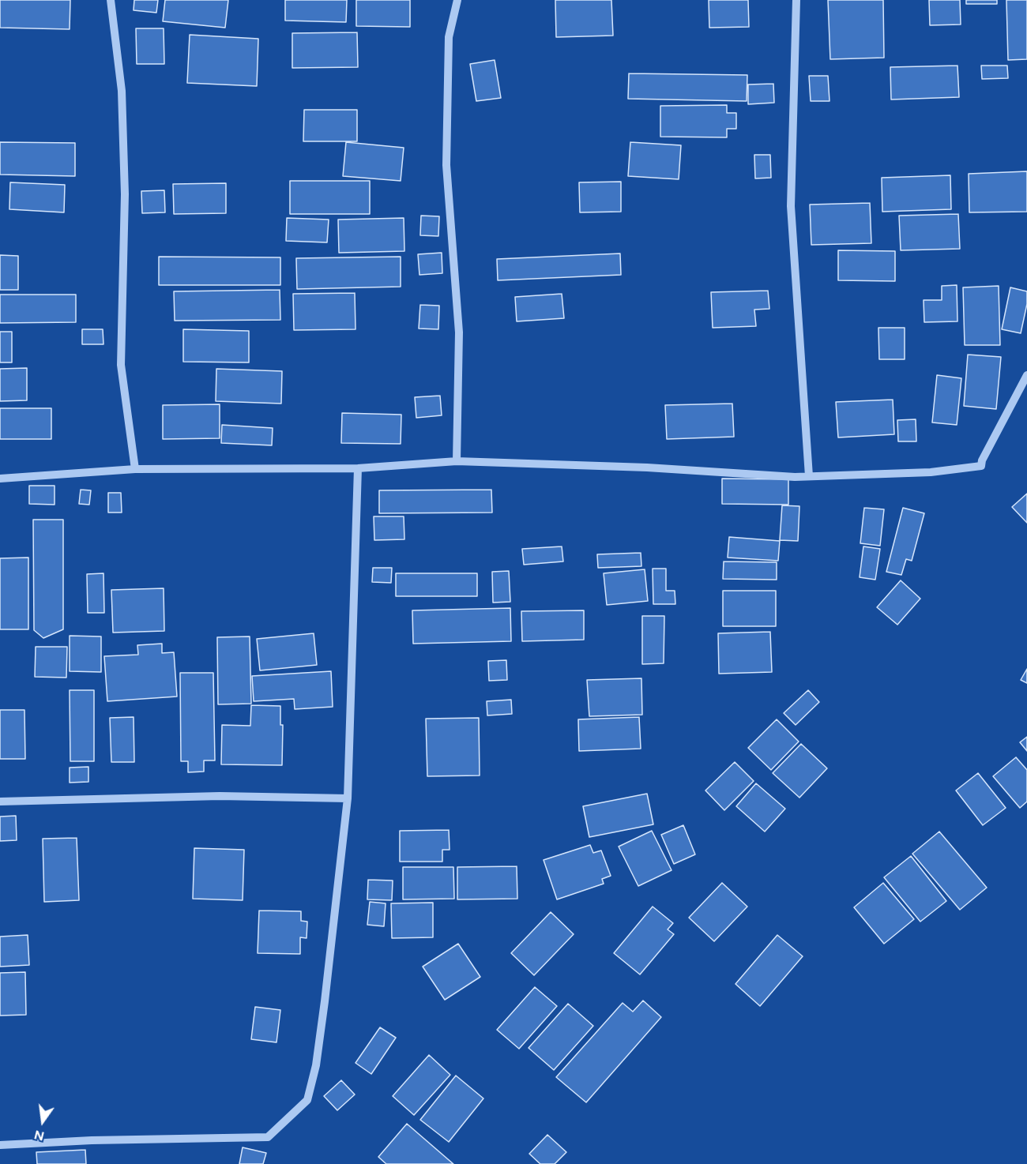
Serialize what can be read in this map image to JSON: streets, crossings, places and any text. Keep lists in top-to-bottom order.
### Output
{
  "north": "bottom"
}
